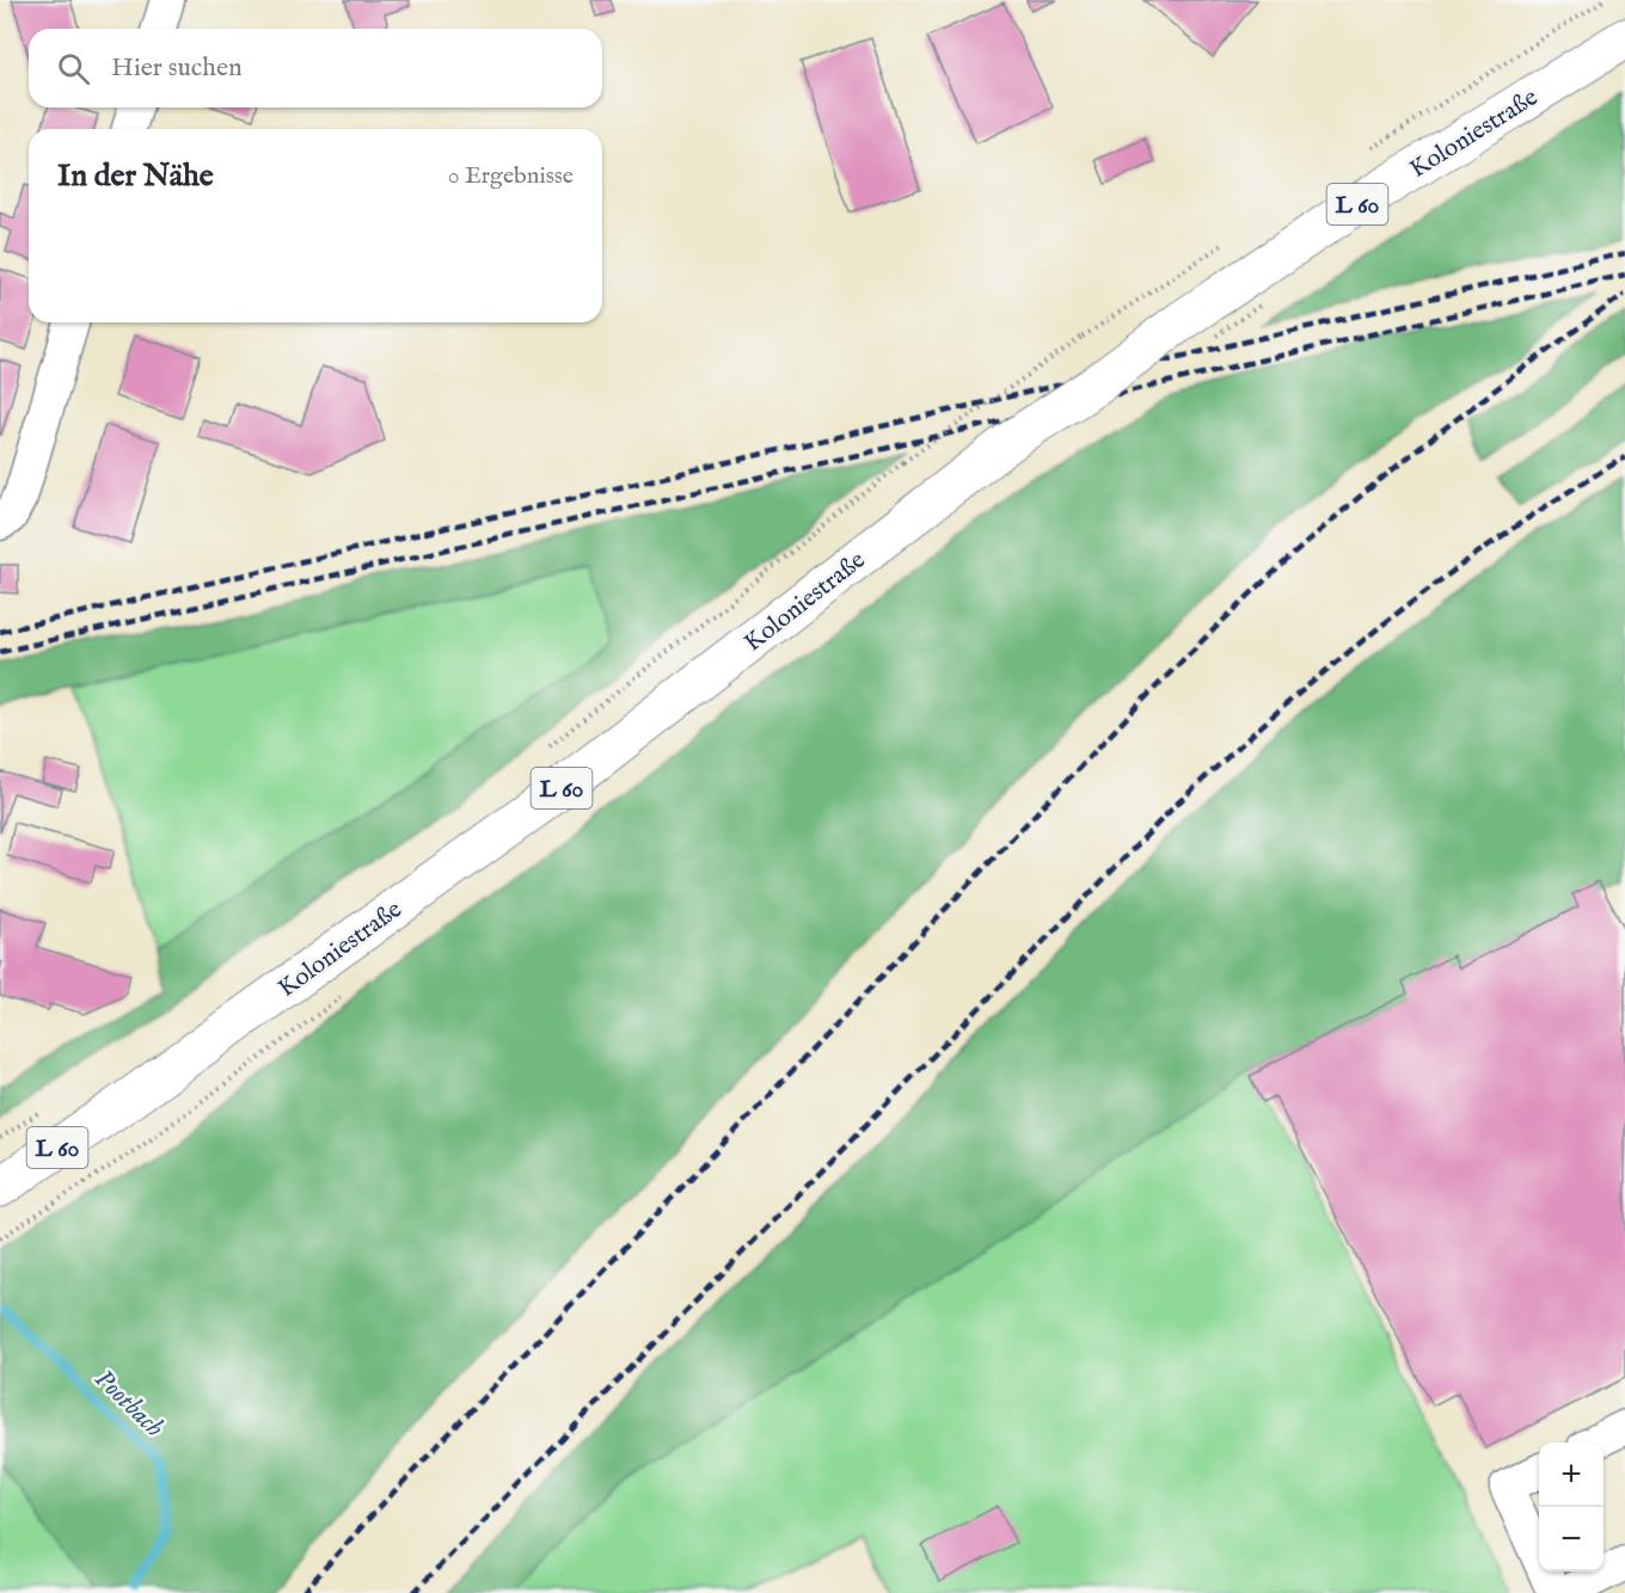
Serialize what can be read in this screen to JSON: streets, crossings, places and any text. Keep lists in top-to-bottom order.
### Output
{
  "streets": {
    "main road": ["Koloniestraße", "L 60"]
  },
  "water": ["Pootbach"],
  "page": {
    "search": "Hier suchen",
    "heading": ["In der Nähe", "0 Ergebnisse"],
    "map_buttons": ["+", "−"]
  }
}
